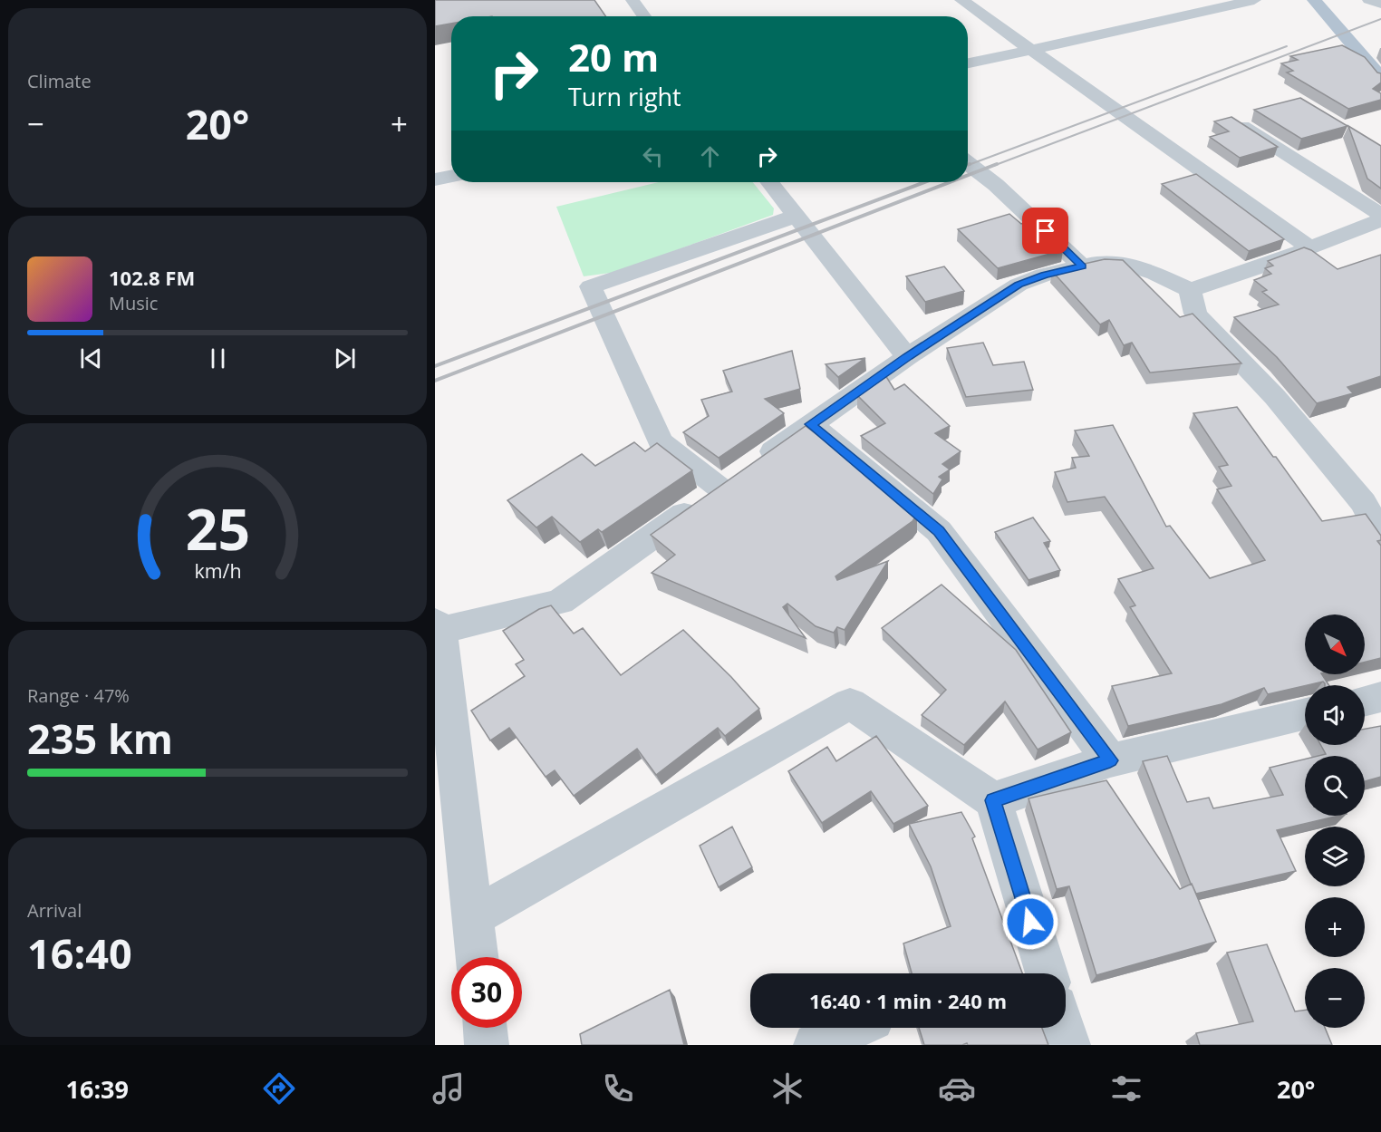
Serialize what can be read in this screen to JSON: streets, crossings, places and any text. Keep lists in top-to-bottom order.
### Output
{
  "north": "bottom right",
  "page": {
    "tile": [
      "Climate",
      ["Range · 47%", "235 km"],
      ["Arrival", "16:40"]
    ],
    "turn": ["20 m", "Turn right"],
    "heat": ["−", "20°", "+"],
    "song": ["102.8 FM", "Music"],
    "map_buttons": ["+", "−"],
    "limit": "30",
    "trip": "16:40 · 1 min · 240 m",
    "tabs": ["16:39", "20°"],
    "gauge": ["25", "km/h"]
  }
}
